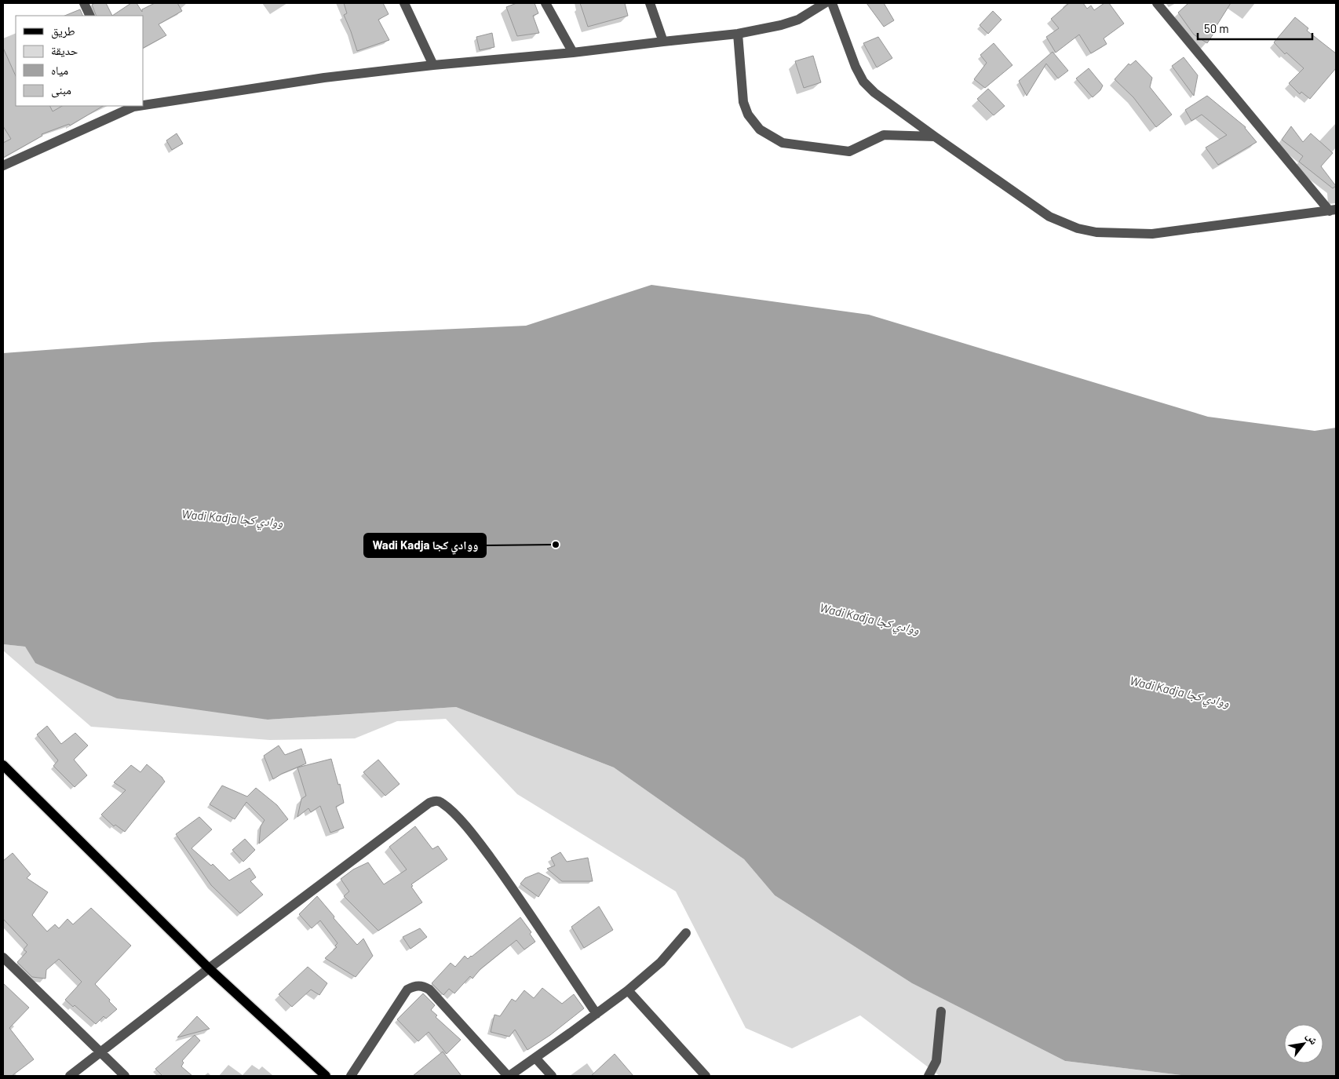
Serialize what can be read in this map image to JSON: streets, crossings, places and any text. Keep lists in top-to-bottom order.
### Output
{
  "water": ["Wadi Kadja ووادي كجا"],
  "places": ["Wadi Kadja ووادي كجا"],
  "legend": [
    "طريق",
    "حديقة",
    "مياه",
    "مبنى"
  ],
  "scale_bar": "50 m",
  "north": "top right"
}
